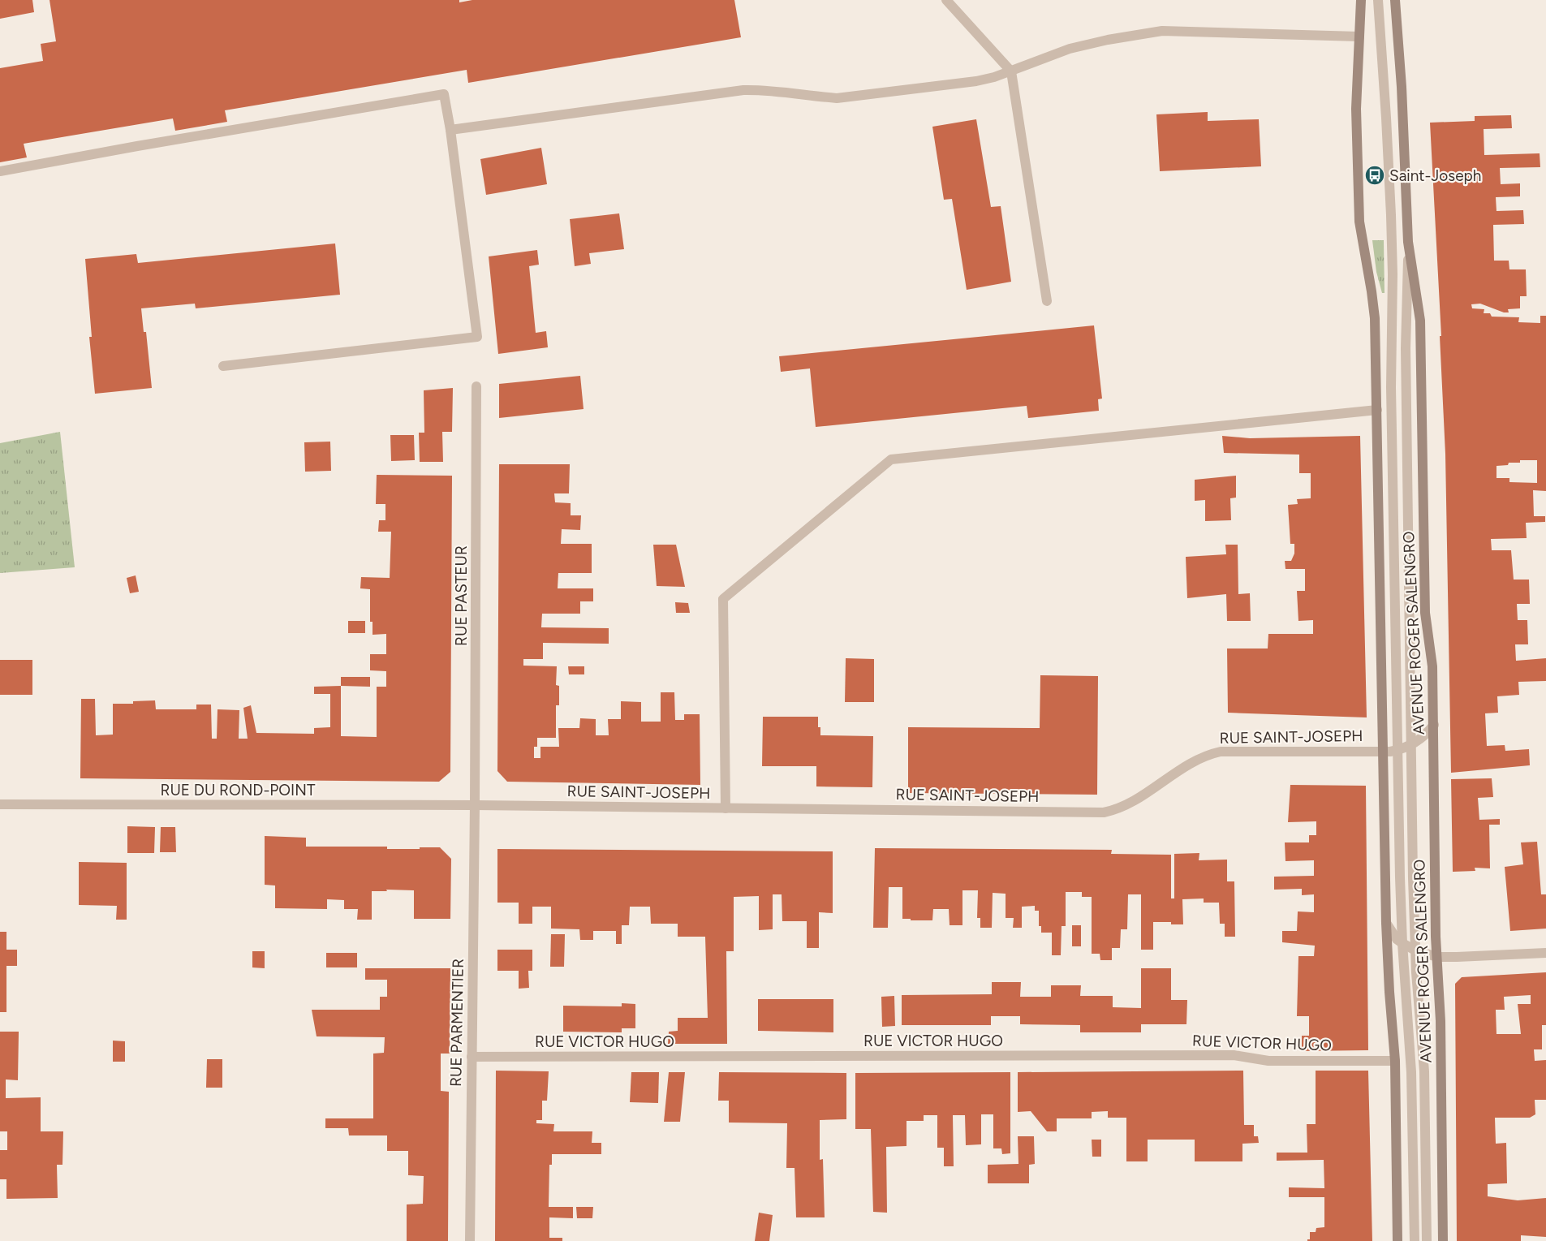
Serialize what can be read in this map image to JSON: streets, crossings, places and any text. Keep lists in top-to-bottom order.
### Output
{
  "streets": {
    "main road": ["AVENUE ROGER SALENGRO"],
    "street": [
      "RUE PASTEUR",
      "RUE SAINT-JOSEPH",
      "RUE DU ROND-POINT",
      "RUE PARMENTIER",
      "RUE VICTOR HUGO"
    ]
  },
  "crossings": [
    ["RUE PASTEUR", "RUE SAINT-JOSEPH"],
    ["RUE PASTEUR", "RUE DU ROND-POINT"],
    ["RUE PASTEUR", "RUE PARMENTIER"],
    ["AVENUE ROGER SALENGRO", "RUE SAINT-JOSEPH"],
    ["AVENUE ROGER SALENGRO", "RUE VICTOR HUGO"],
    ["RUE SAINT-JOSEPH", "RUE DU ROND-POINT"],
    ["RUE SAINT-JOSEPH", "RUE PARMENTIER"],
    ["RUE DU ROND-POINT", "RUE PARMENTIER"],
    ["RUE PARMENTIER", "RUE VICTOR HUGO"]
  ],
  "places": {
    "bus stop": ["Saint-Joseph"]
  }
}
